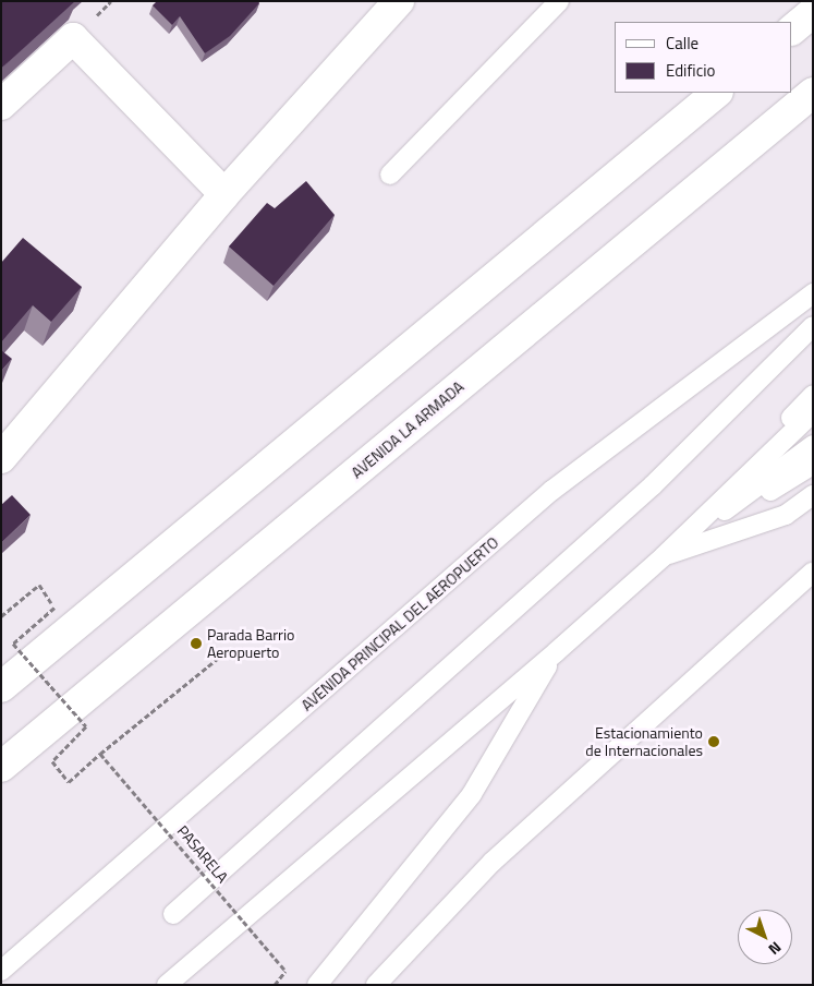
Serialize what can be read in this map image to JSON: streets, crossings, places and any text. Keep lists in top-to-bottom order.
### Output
{
  "streets": {
    "main road": ["AVENIDA LA ARMADA"],
    "lane": ["AVENIDA PRINCIPAL DEL AEROPUERTO"],
    "path": ["PASARELA"]
  },
  "places": ["Parada Barrio Aeropuerto", "Estacionamiento de Internacionales"],
  "legend": ["Calle", "Edificio"],
  "north": "bottom right"
}
